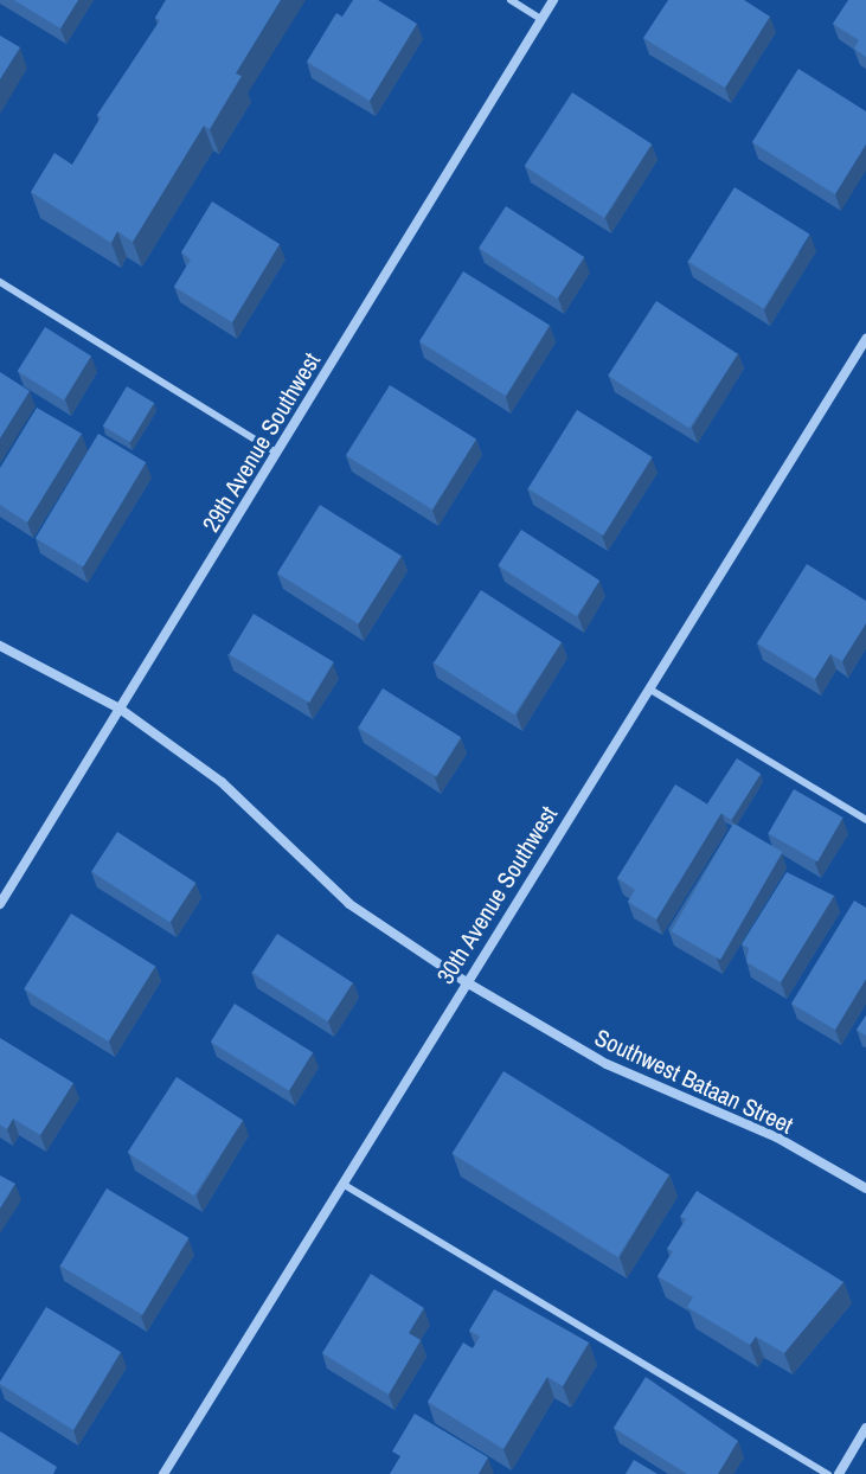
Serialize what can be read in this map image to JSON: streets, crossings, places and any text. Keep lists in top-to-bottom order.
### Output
{
  "streets": {
    "street": ["29th Avenue Southwest", "30th Avenue Southwest", "Southwest Bataan Street"]
  },
  "crossings": [
    ["29th Avenue Southwest", "Southwest Bataan Street"],
    ["30th Avenue Southwest", "Southwest Bataan Street"]
  ]
}
